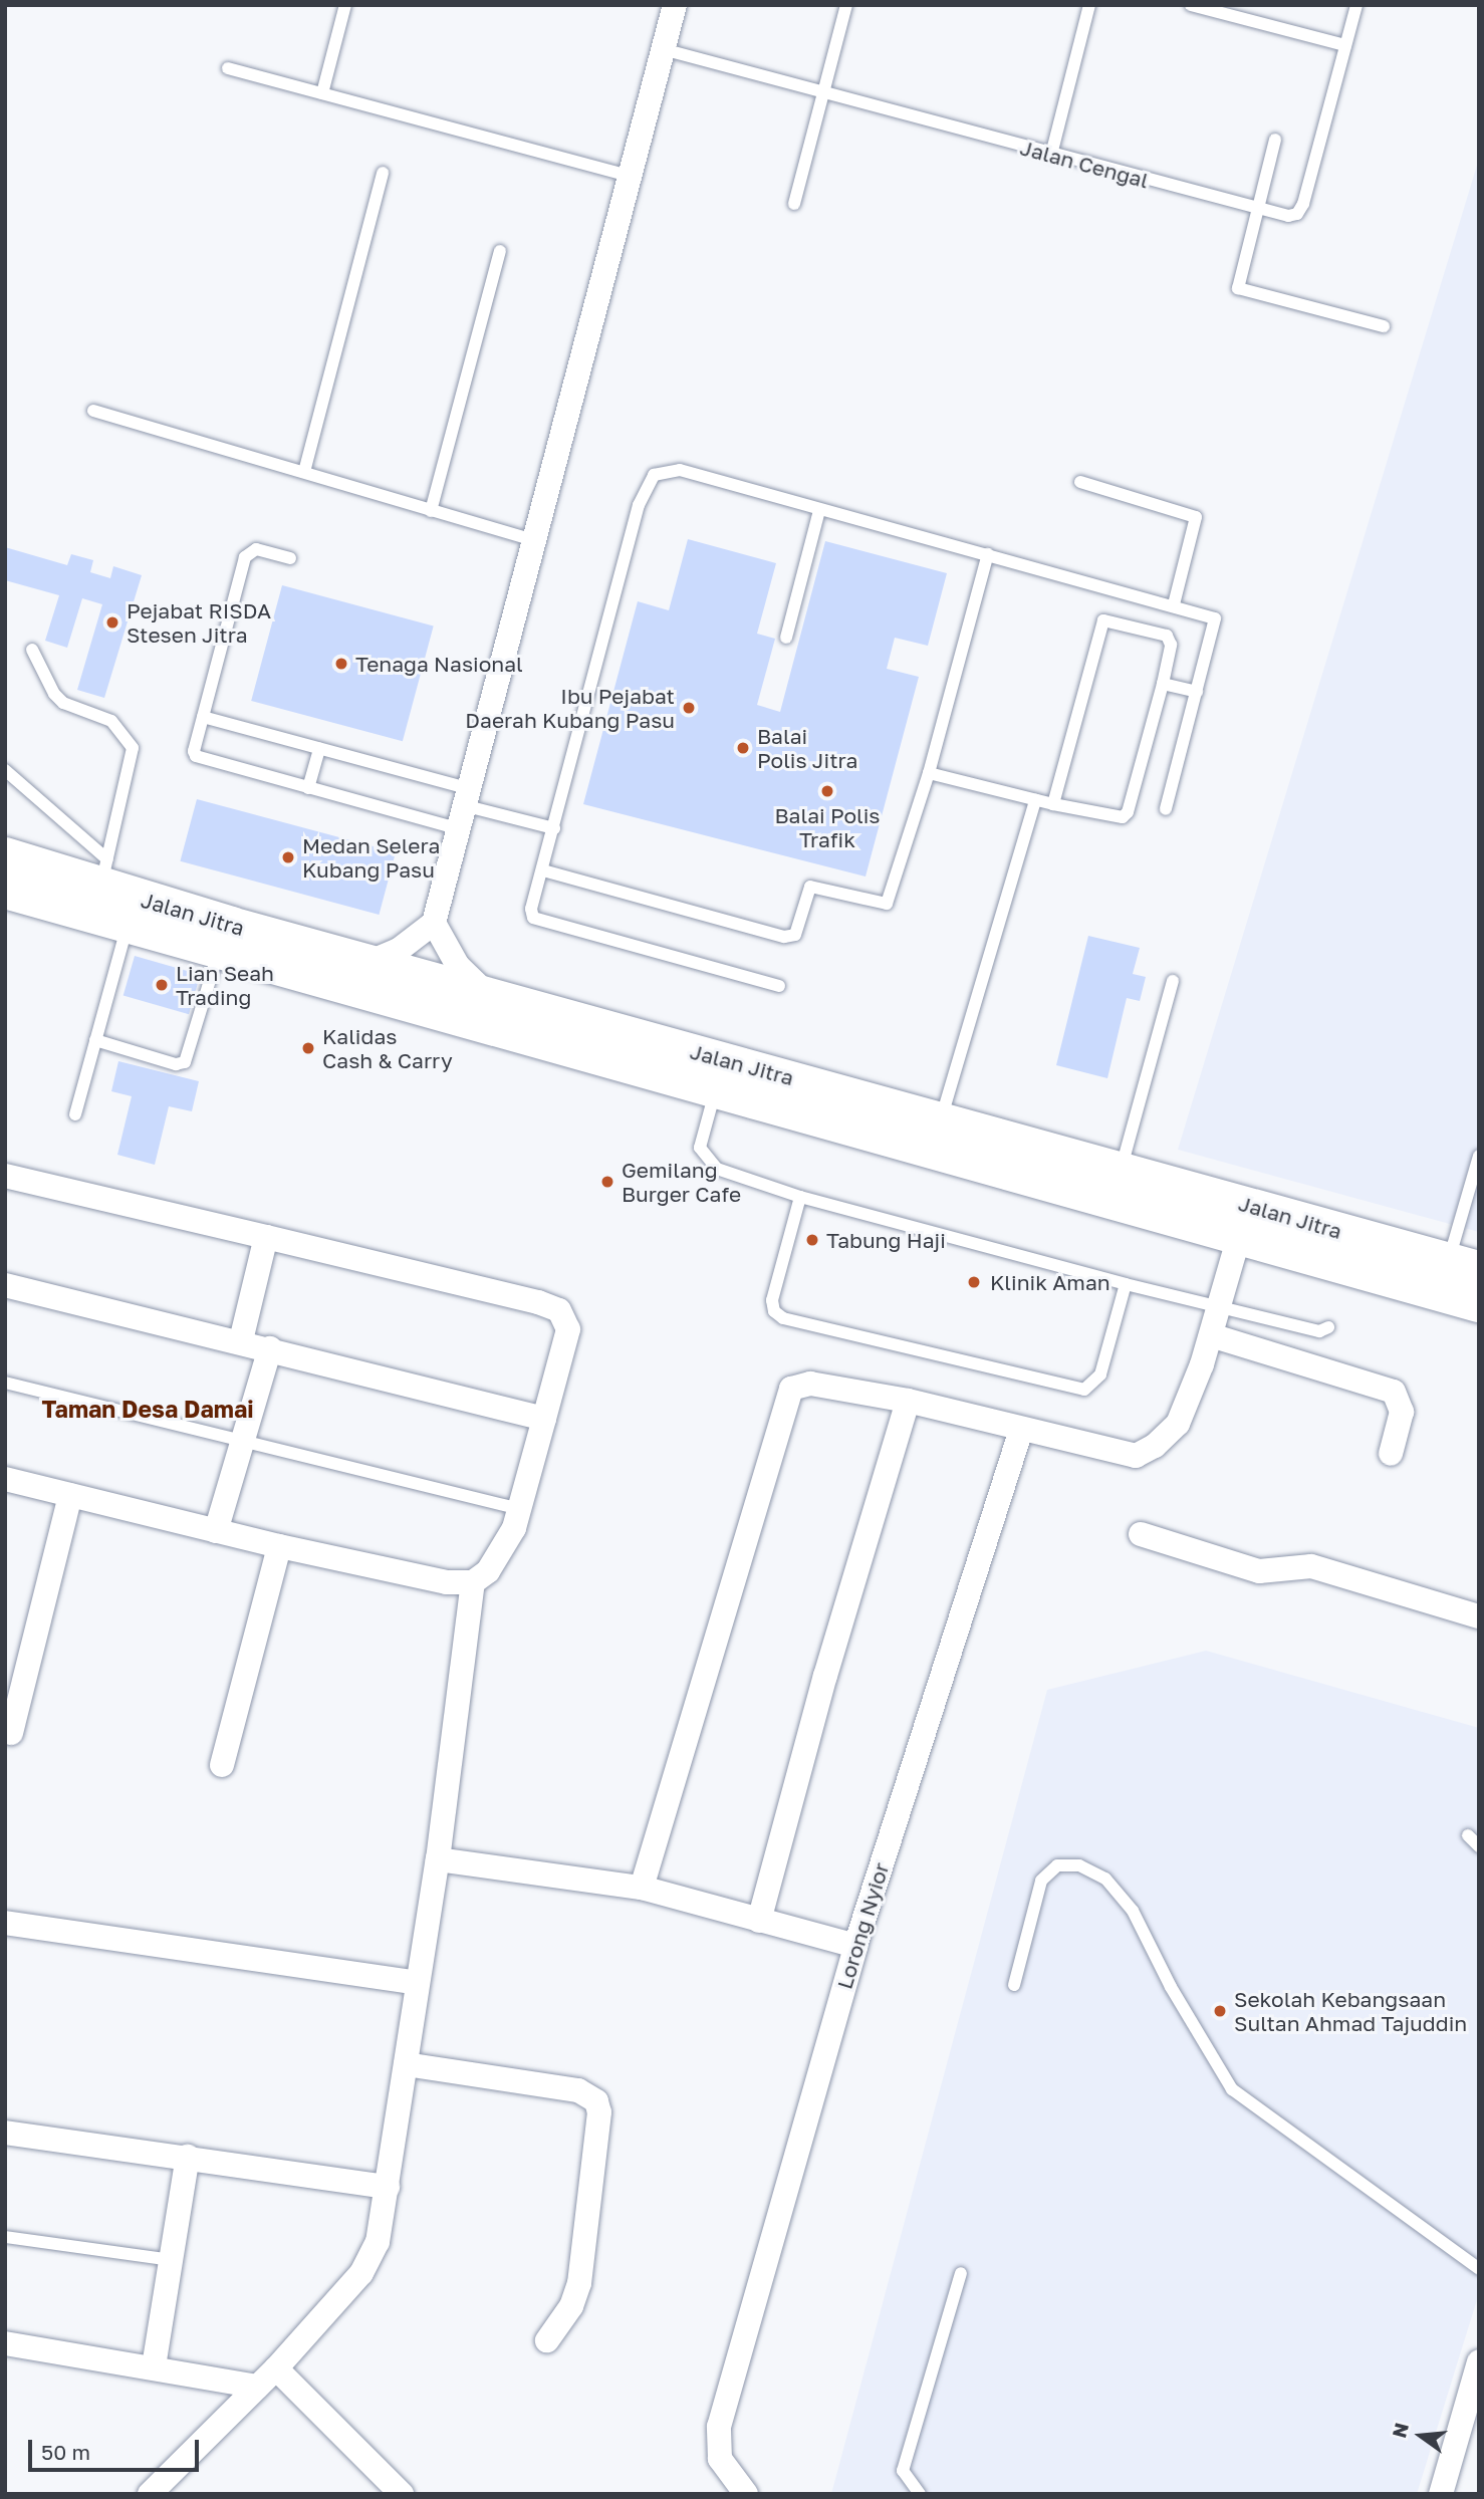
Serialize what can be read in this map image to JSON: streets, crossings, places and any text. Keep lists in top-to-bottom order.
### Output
{
  "streets": {
    "highway": ["Jalan Jitra"],
    "street": ["Lorong Nyior"],
    "lane": ["Jalan Cengal"]
  },
  "districts": ["Taman Desa Damai"],
  "places": [
    "Pejabat RISDA Stesen Jitra",
    "Tenaga Nasional",
    "Ibu Pejabat Daerah Kubang Pasu",
    "Balai Polis Jitra",
    "Balai Polis Trafik",
    "Medan Selera Kubang Pasu",
    "Lian Seah Trading",
    "Kalidas Cash & Carry",
    "Gemilang Burger Cafe",
    "Tabung Haji",
    "Klinik Aman",
    "Sekolah Kebangsaan Sultan Ahmad Tajuddin"
  ],
  "scale_bar": "50 m",
  "north": "left"
}
